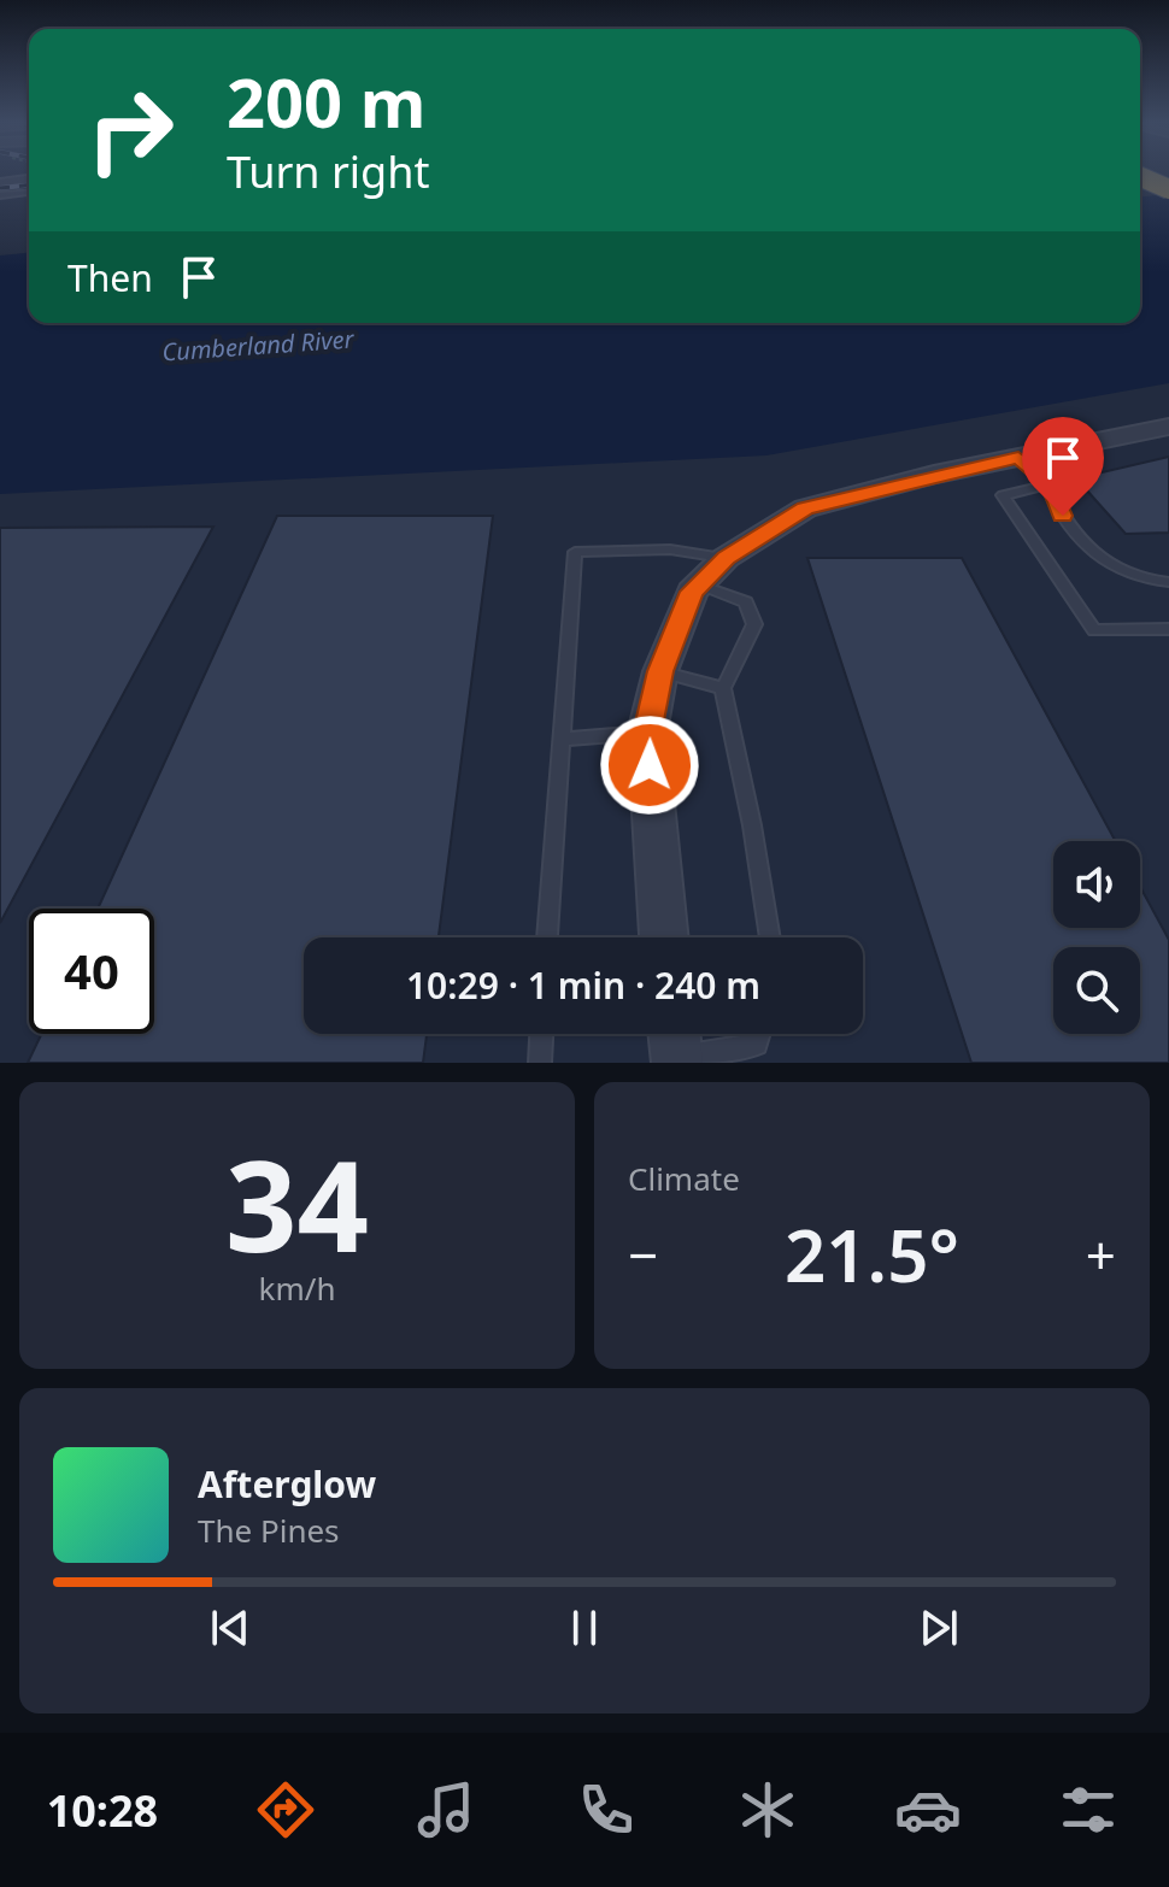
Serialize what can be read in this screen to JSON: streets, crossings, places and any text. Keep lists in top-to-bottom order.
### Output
{
  "water": ["Cumberland River"],
  "page": {
    "turn": ["200 m", "Turn right"],
    "then": "Then",
    "limit": "40",
    "trip": "10:29 · 1 min · 240 m",
    "tile": [
      ["34", "km/h"],
      "Climate"
    ],
    "heat": ["−", "21.5°", "+"],
    "song": ["Afterglow", "The Pines"],
    "tabs": "10:28"
  }
}
